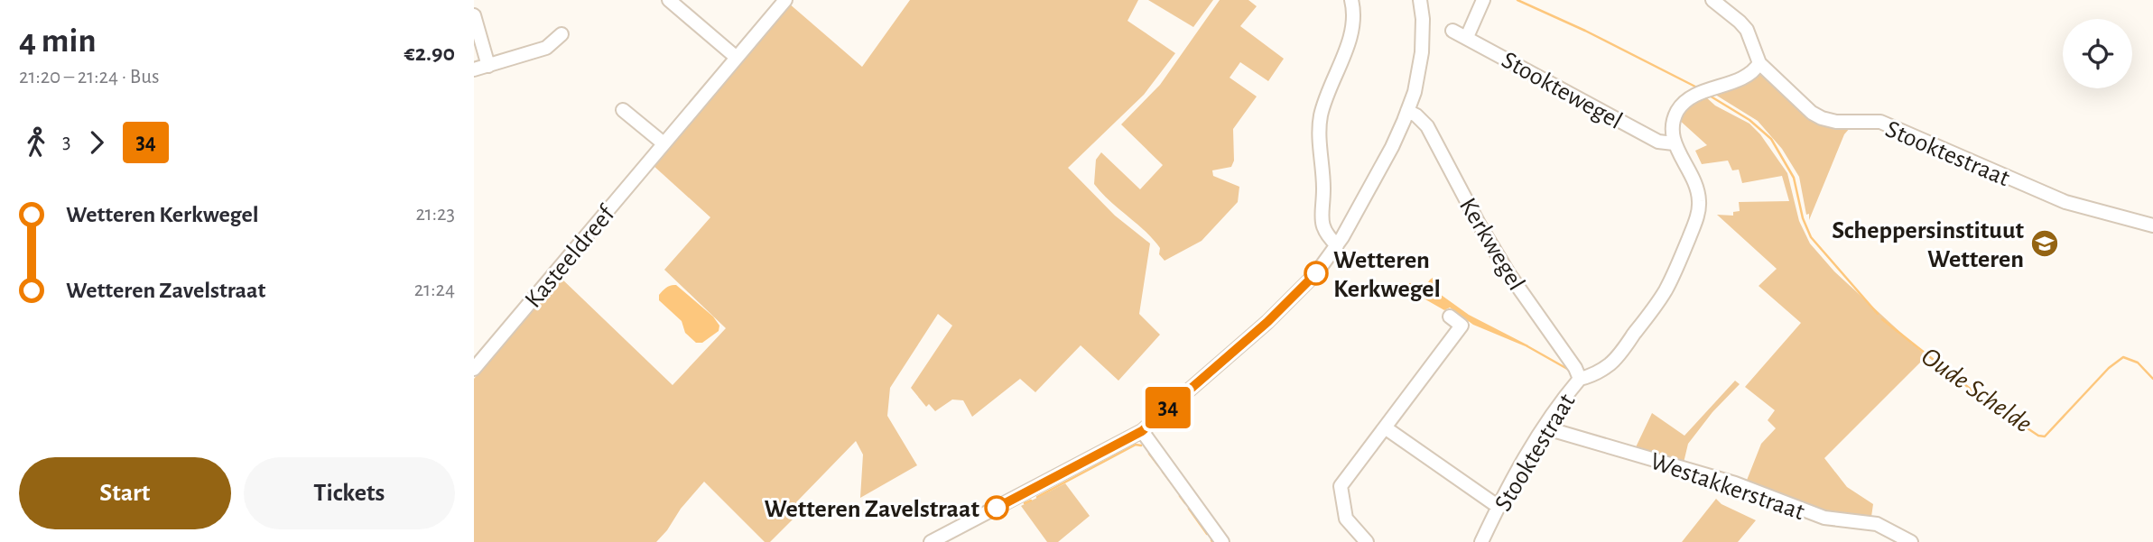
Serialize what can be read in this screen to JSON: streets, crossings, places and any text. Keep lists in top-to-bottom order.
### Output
{
  "streets": {
    "street": [
      "Stooktewegel",
      "Stooktestraat",
      "Kerkwegel",
      "Kasteeldreef",
      "Westakkerstraat"
    ]
  },
  "crossings": [
    ["Stooktewegel", "Stooktestraat"],
    ["Stooktestraat", "Kerkwegel"],
    ["Stooktestraat", "Westakkerstraat"]
  ],
  "water": ["Oude Schelde"],
  "places": {
    "school or university": ["Scheppersinstituut Wetteren"],
    "other": ["Wetteren Kerkwegel", "Wetteren Zavelstraat"]
  },
  "lines": ["bus line 34"],
  "page": {
    "heading": ["4 min", "21:20 – 21:24 · Bus", "€2.90"],
    "on_map": "34",
    "legs": ["3", "34"],
    "list": [
      {
        "name": "Wetteren Kerkwegel",
        "value": "21:23"
      },
      {
        "name": "Wetteren Zavelstraat",
        "value": "21:24"
      }
    ],
    "buttons": ["Start", "Tickets"]
  }
}
